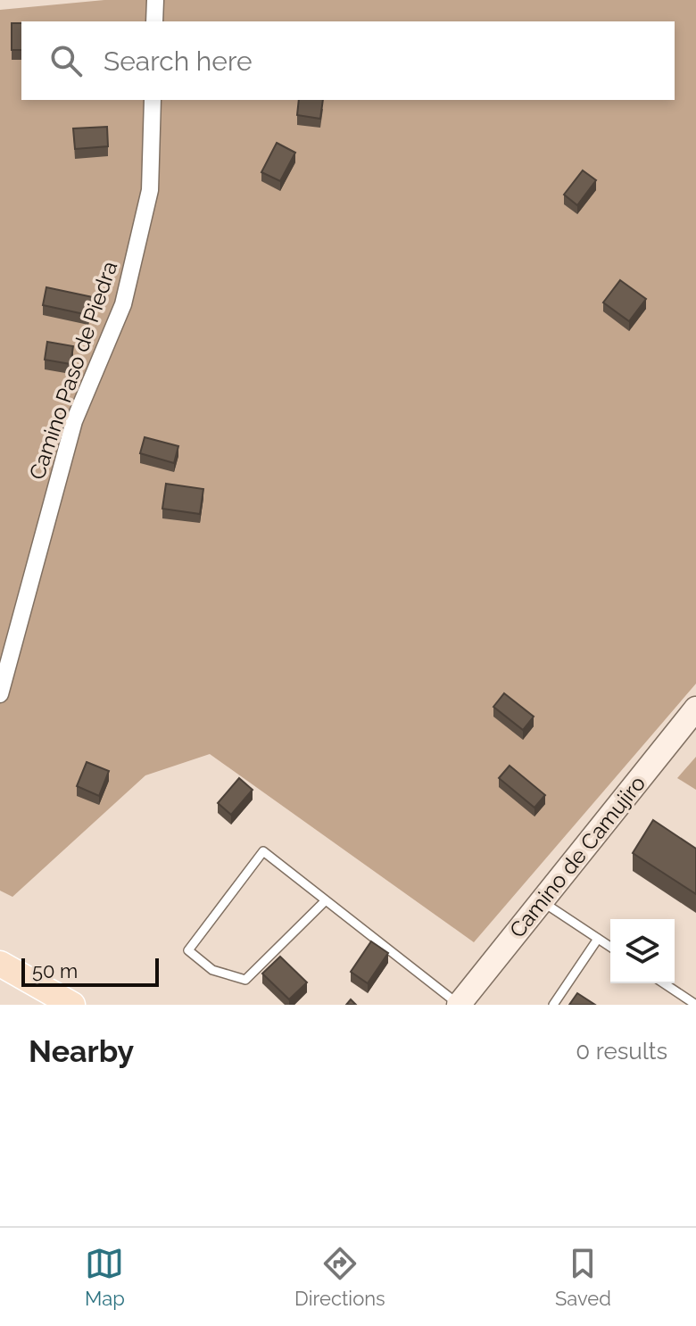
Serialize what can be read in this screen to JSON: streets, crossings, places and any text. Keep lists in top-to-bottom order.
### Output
{
  "streets": {
    "street": ["Camino Paso de Piedra", "Camino de Camujiro"]
  },
  "scale_bar": "50 m",
  "page": {
    "search": "Search here",
    "scale": "50 m",
    "heading": ["Nearby", "0 results"],
    "nav": ["Map", "Directions", "Saved"]
  }
}
